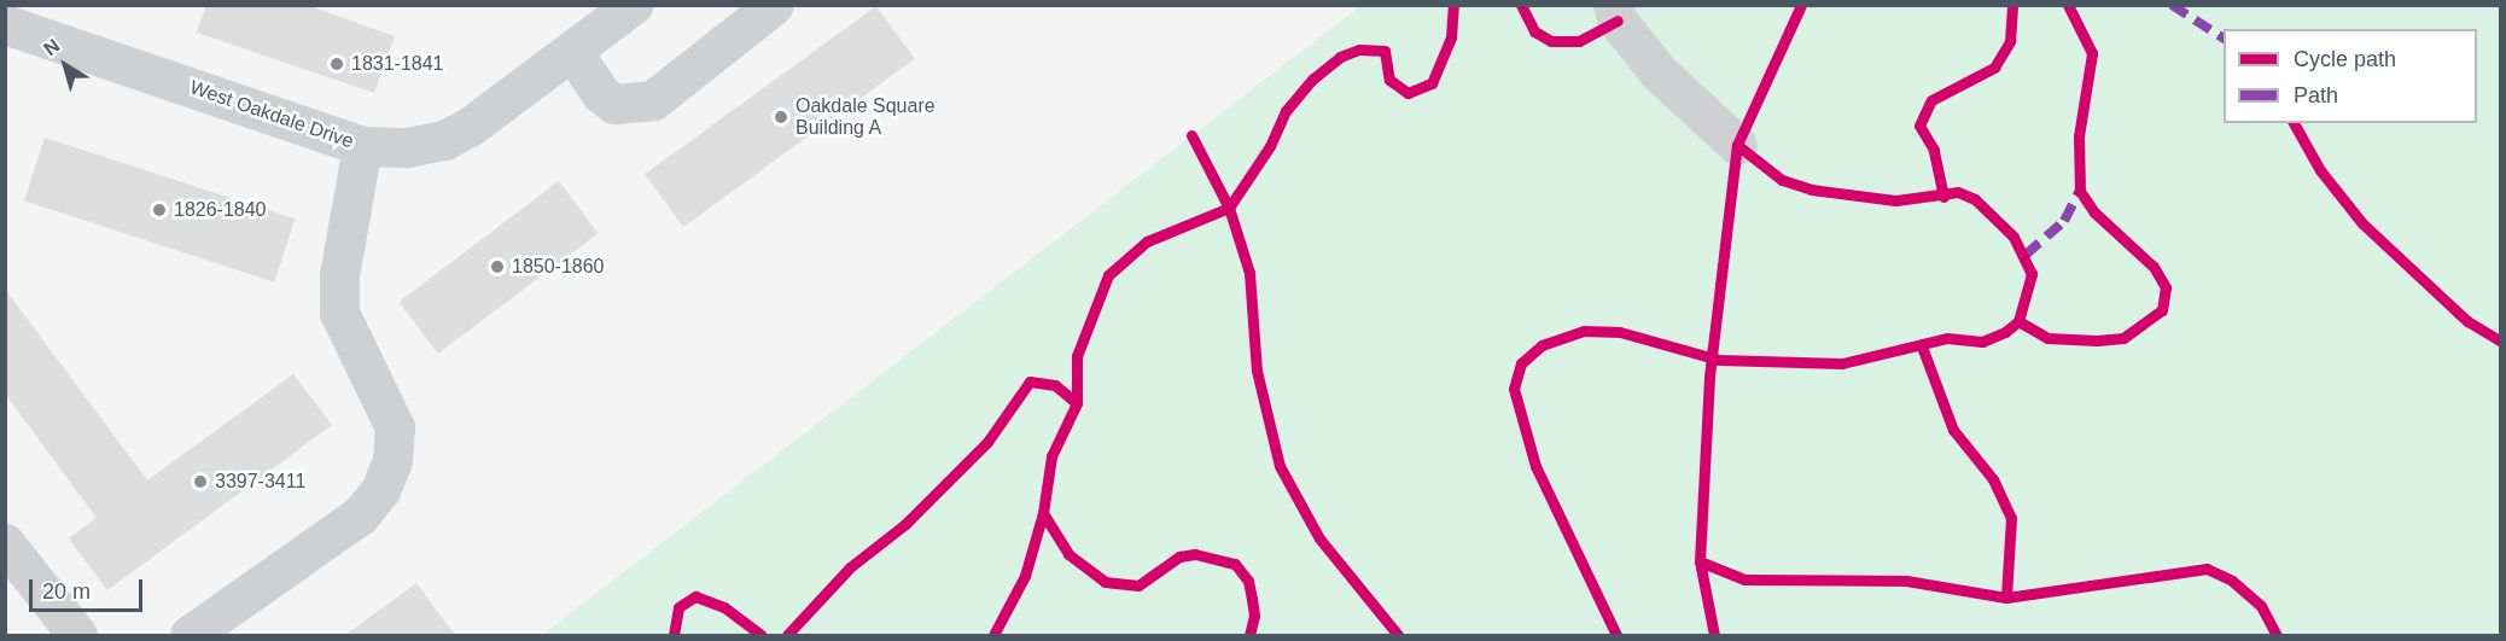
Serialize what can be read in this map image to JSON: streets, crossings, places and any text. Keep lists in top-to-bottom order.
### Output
{
  "streets": {
    "street": ["West Oakdale Drive"]
  },
  "places": [
    "1831-1841",
    "Oakdale Square Building A",
    "1826-1840",
    "1850-1860",
    "3397-3411"
  ],
  "legend": ["Cycle path", "Path"],
  "scale_bar": "20 m",
  "north": "top left"
}
